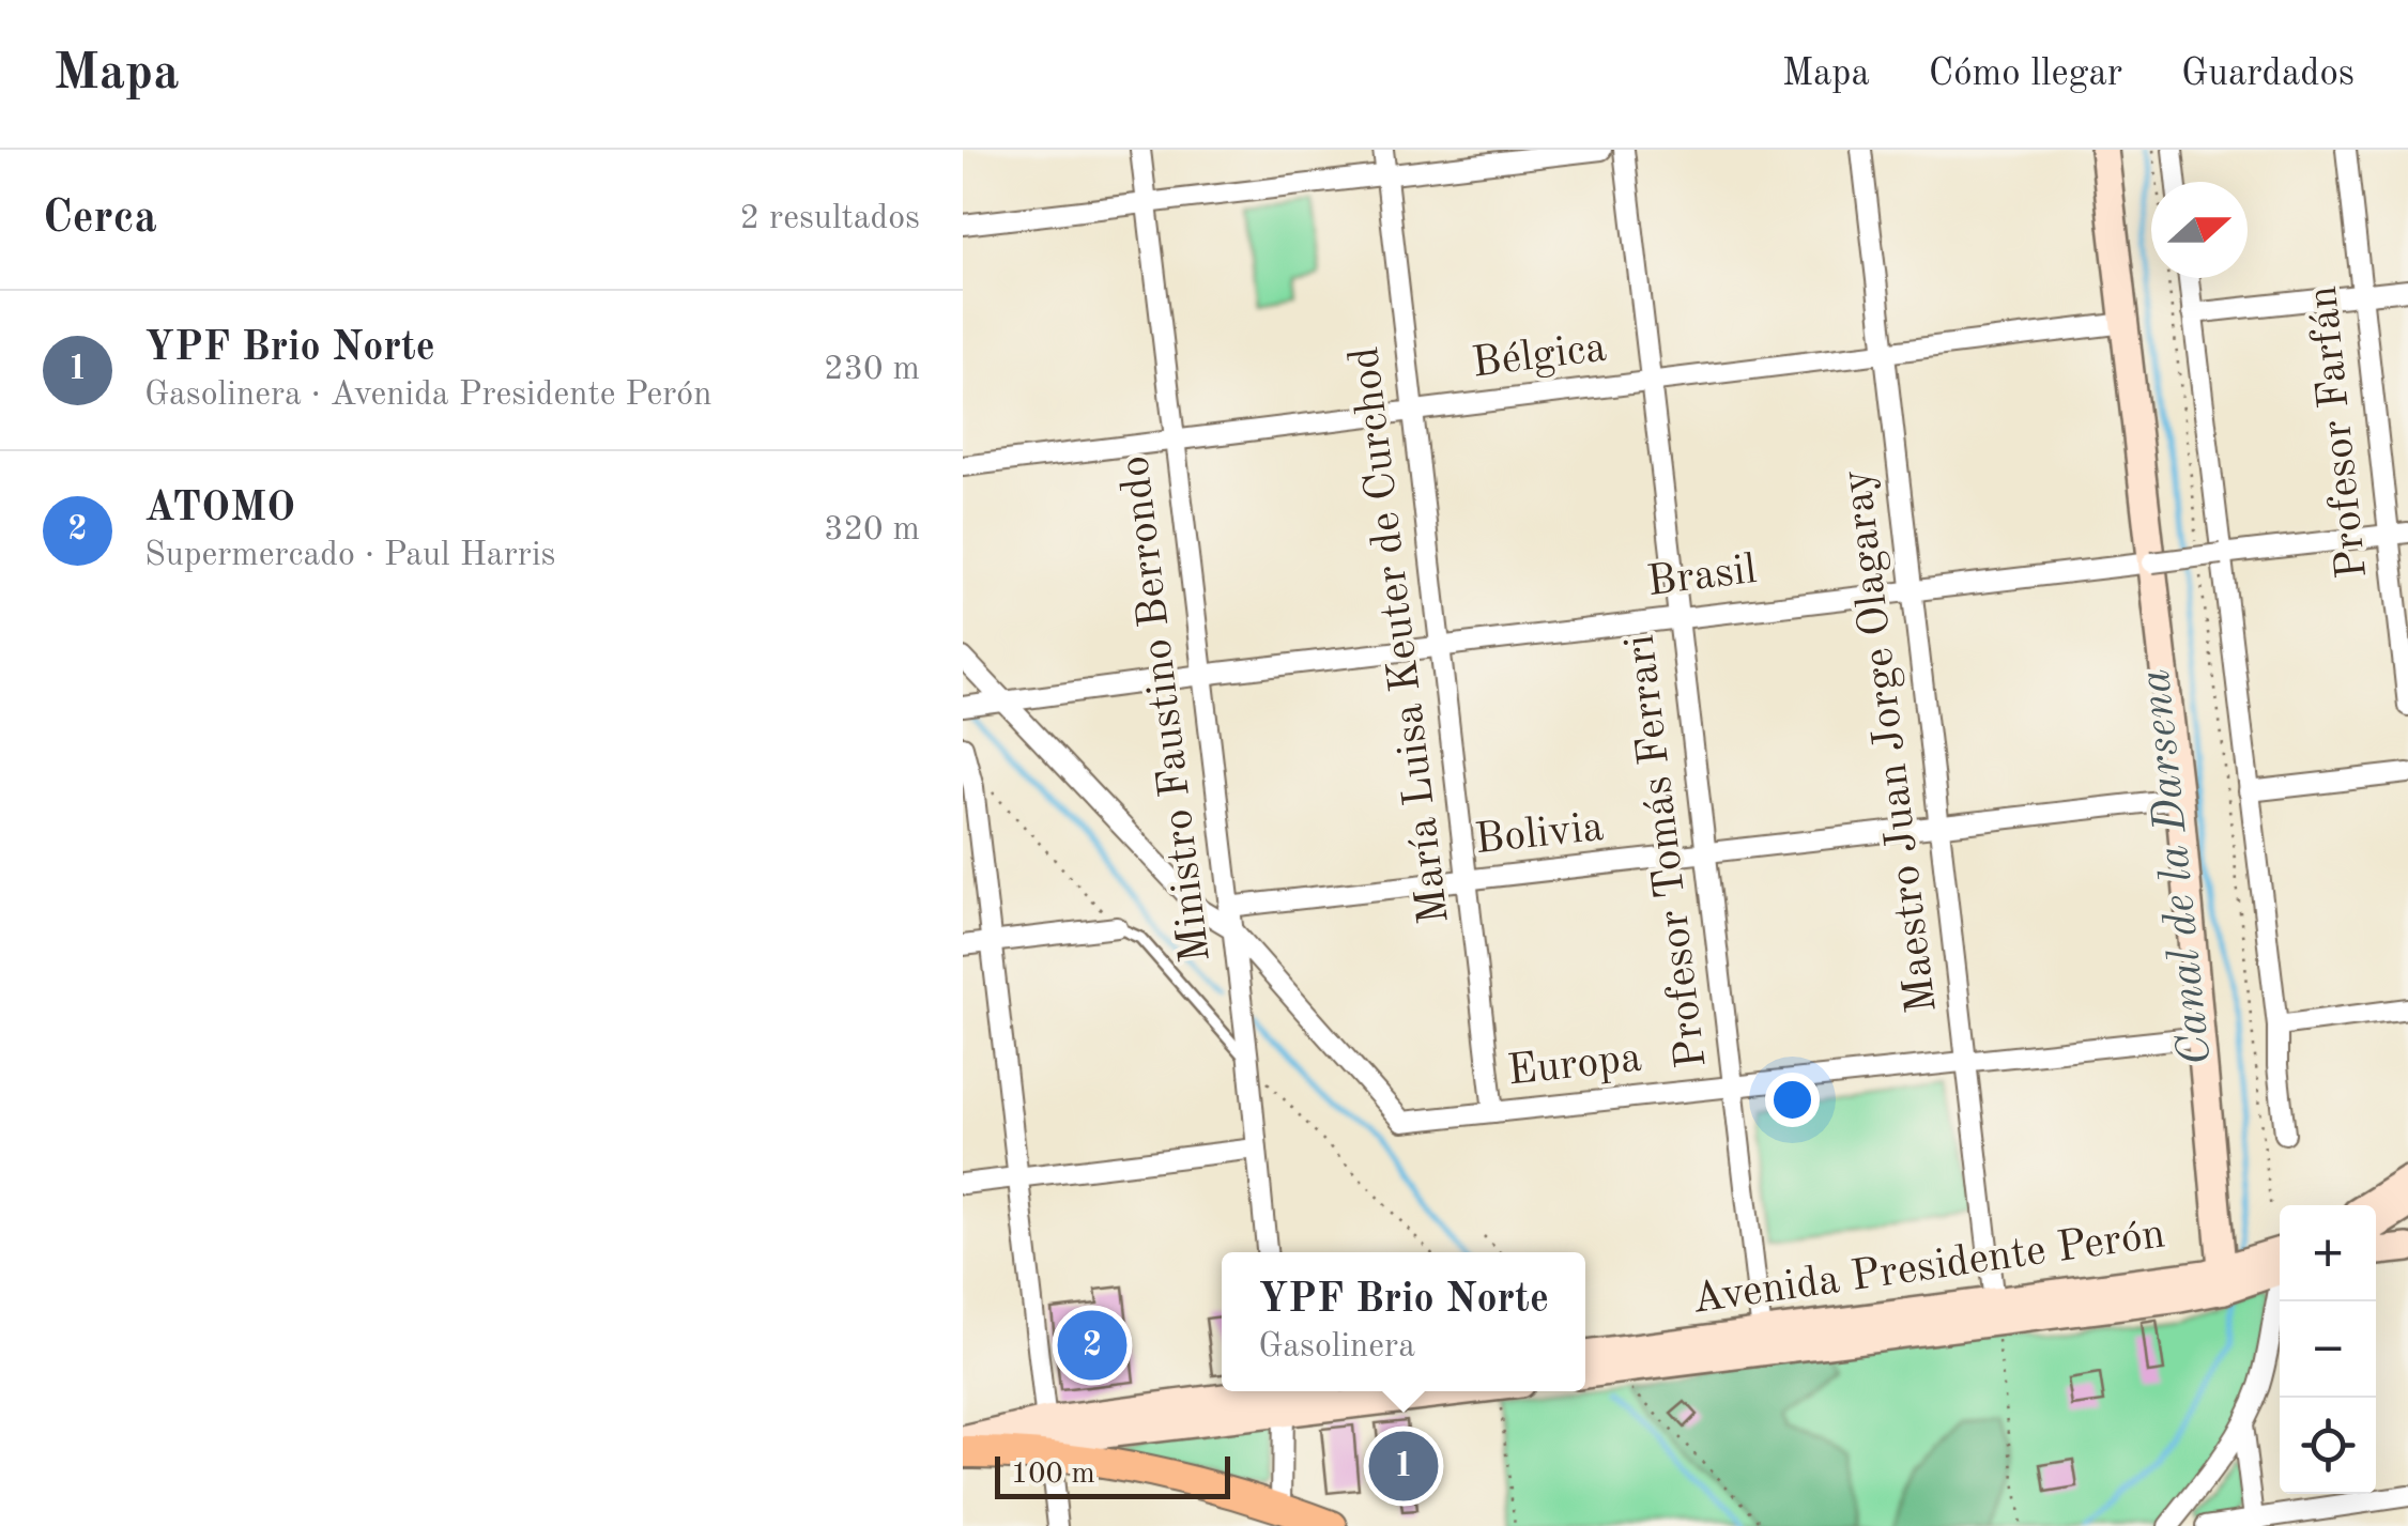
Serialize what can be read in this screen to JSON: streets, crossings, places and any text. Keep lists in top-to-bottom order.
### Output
{
  "streets": {
    "main road": ["Avenida Presidente Perón"],
    "street": [
      "Bélgica",
      "Profesor Farfán",
      "Brasil",
      "María Luisa Keuter de Curchod",
      "Ministro Faustino Berrondo",
      "Maestro Juan Jorge Olagaray",
      "Bolivia",
      "Profesor Tomás Ferrari",
      "Europa"
    ]
  },
  "crossings": [
    ["Bélgica", "María Luisa Keuter de Curchod"],
    ["Bélgica", "Ministro Faustino Berrondo"],
    ["Bélgica", "Maestro Juan Jorge Olagaray"],
    ["Bélgica", "Profesor Tomás Ferrari"],
    ["Profesor Farfán", "Brasil"],
    ["Brasil", "María Luisa Keuter de Curchod"],
    ["Brasil", "Ministro Faustino Berrondo"],
    ["Brasil", "Maestro Juan Jorge Olagaray"],
    ["Brasil", "Profesor Tomás Ferrari"],
    ["María Luisa Keuter de Curchod", "Bolivia"],
    ["María Luisa Keuter de Curchod", "Europa"],
    ["Ministro Faustino Berrondo", "Bolivia"],
    ["Ministro Faustino Berrondo", "Europa"],
    ["Maestro Juan Jorge Olagaray", "Bolivia"],
    ["Maestro Juan Jorge Olagaray", "Europa"],
    ["Maestro Juan Jorge Olagaray", "Avenida Presidente Perón"],
    ["Bolivia", "Profesor Tomás Ferrari"],
    ["Bolivia", "Europa"],
    ["Profesor Tomás Ferrari", "Europa"],
    ["Profesor Tomás Ferrari", "Avenida Presidente Perón"]
  ],
  "water": ["Canal de la Darsena"],
  "scale_bar": "100 m",
  "north": "right",
  "page": {
    "header": "Mapa",
    "nav": ["Mapa", "Cómo llegar", "Guardados"],
    "heading": ["Cerca", "2 resultados"],
    "list": [
      {
        "mark": "1",
        "name": "YPF Brio Norte",
        "note": "Gasolinera · Avenida Presidente Perón",
        "value": "230 m"
      },
      {
        "mark": "2",
        "name": "ATOMO",
        "note": "Supermercado · Paul Harris",
        "value": "320 m"
      }
    ],
    "map_buttons": ["+", "−"],
    "popup": ["YPF Brio Norte", "Gasolinera"],
    "pins": ["2", "1"],
    "scale": "100 m"
  }
}
